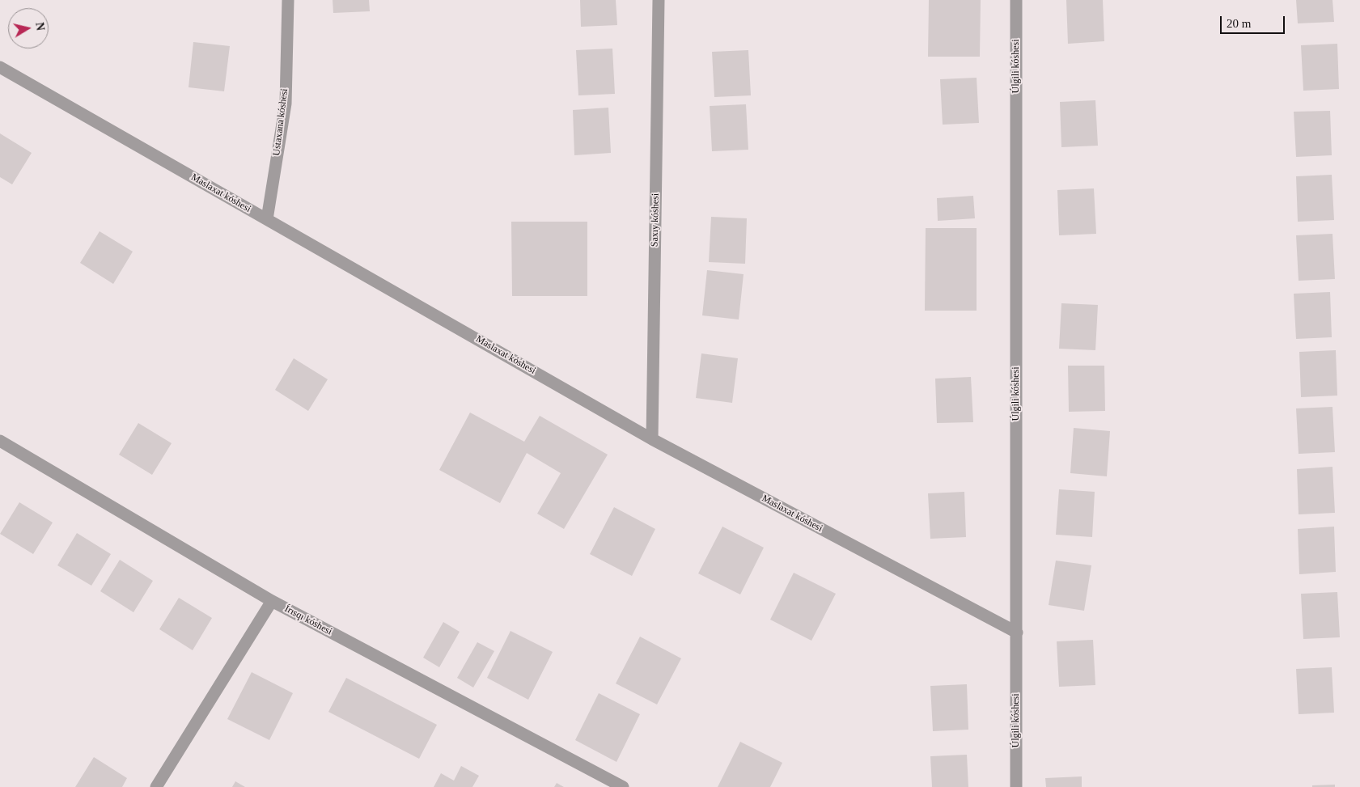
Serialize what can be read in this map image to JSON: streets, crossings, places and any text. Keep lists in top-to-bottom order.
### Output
{
  "streets": {
    "street": [
      "Úlgili kóshesi",
      "Ustaxana kóshesi",
      "Maslaxat kóshesi",
      "Saxıy kóshesi",
      "Írısqı kóshesi"
    ]
  },
  "crossings": [
    ["Úlgili kóshesi", "Maslaxat kóshesi"],
    ["Ustaxana kóshesi", "Maslaxat kóshesi"],
    ["Maslaxat kóshesi", "Saxıy kóshesi"]
  ],
  "scale_bar": "20 m",
  "north": "right"
}
